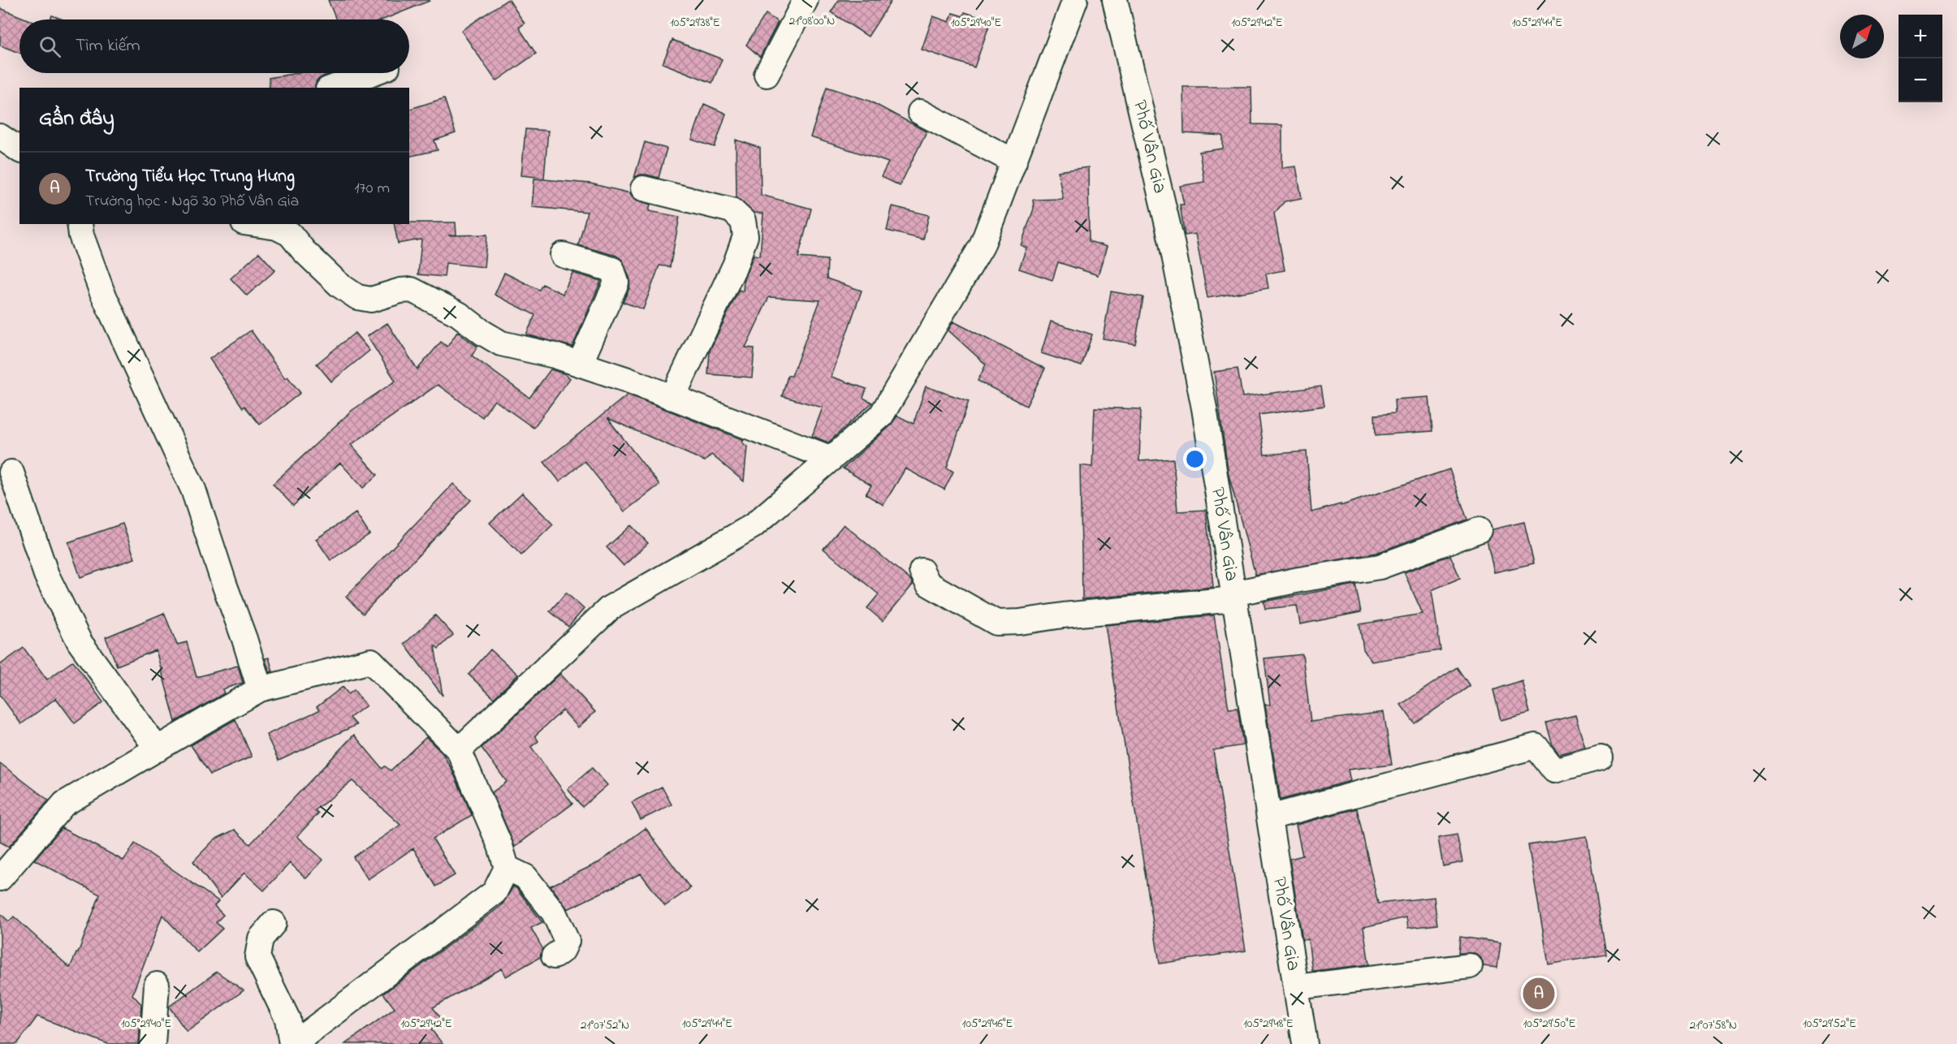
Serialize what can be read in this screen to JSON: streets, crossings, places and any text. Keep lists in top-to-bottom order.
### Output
{
  "streets": {
    "street": ["Phố Vân Gia"]
  },
  "north": "top right",
  "page": {
    "map_buttons": ["+", "−"],
    "search": "Tìm kiếm",
    "heading": "Gần đây",
    "list": [
      {
        "mark": "A",
        "name": "Trường Tiểu Học Trung Hưng",
        "note": "Trường học · Ngõ 30 Phố Vân Gia",
        "value": "170 m"
      }
    ],
    "pins": "A"
  },
  "coordinates": [
    "21°08'00\"N",
    "105°29'38\"E",
    "105°29'40\"E",
    "105°29'42\"E",
    "105°29'44\"E",
    "105°29'46\"E",
    "105°29'48\"E",
    "105°29'50\"E",
    "105°29'52\"E",
    "21°07'52\"N",
    "21°07'58\"N"
  ]
}
